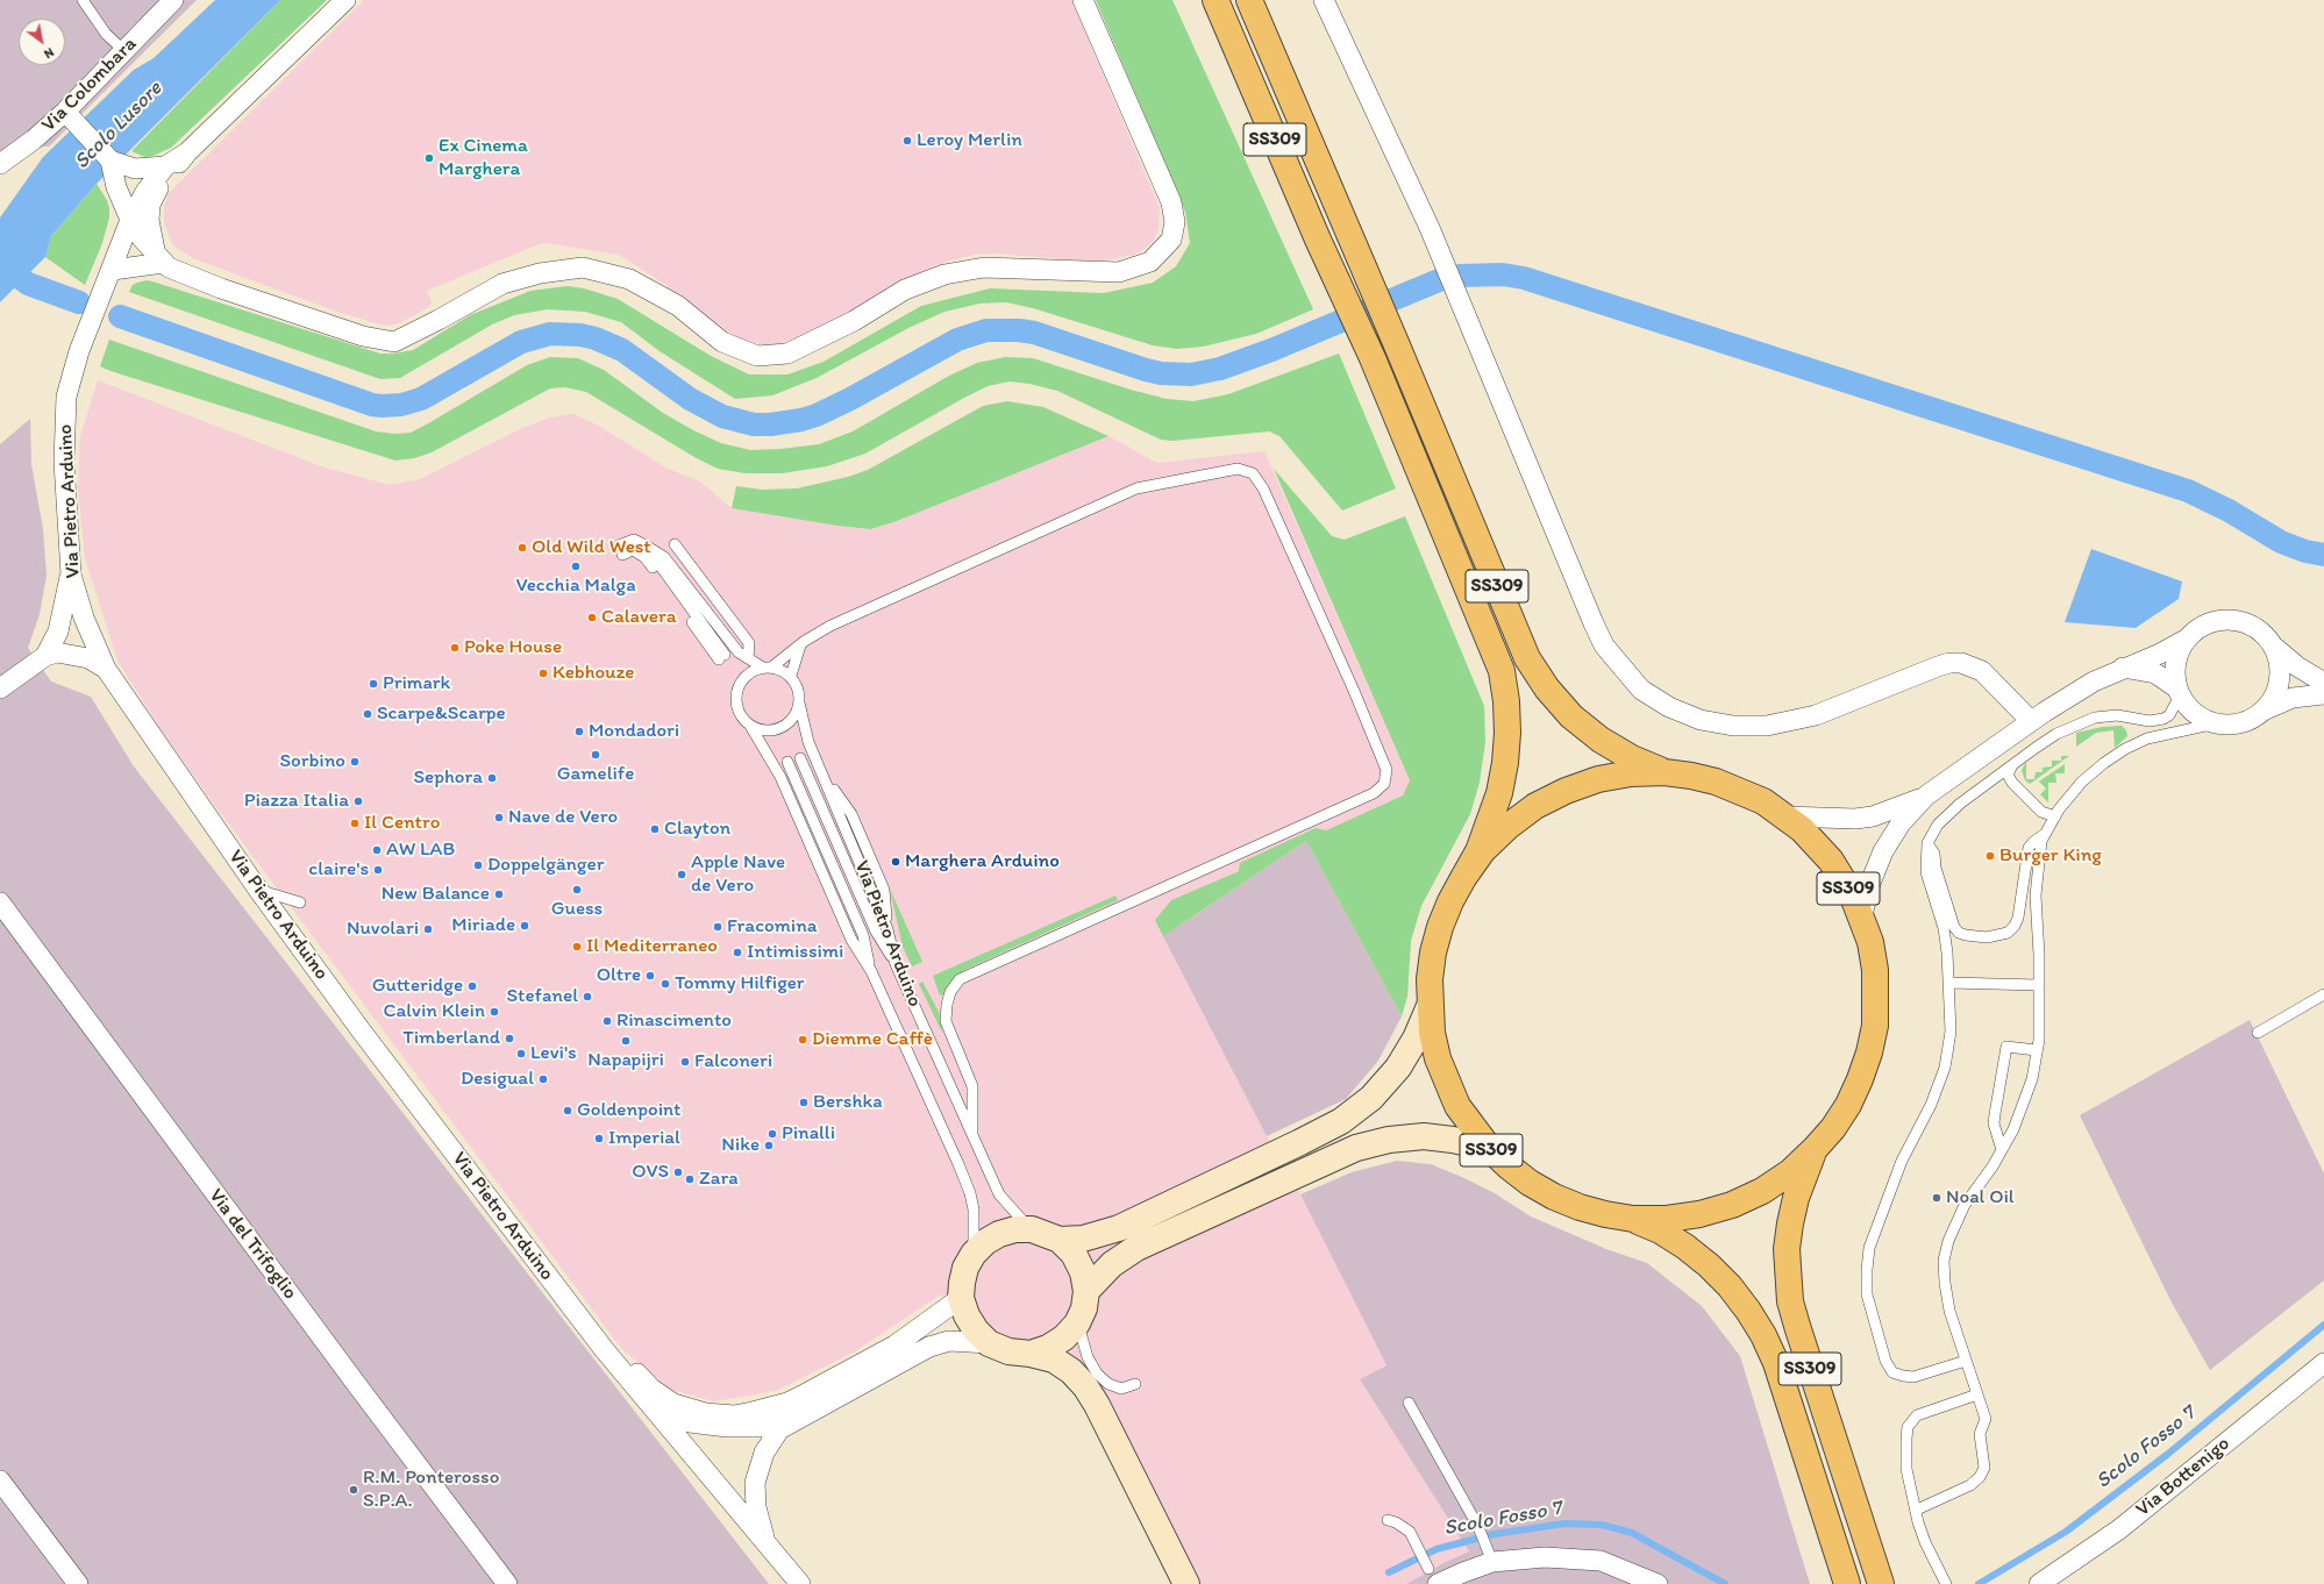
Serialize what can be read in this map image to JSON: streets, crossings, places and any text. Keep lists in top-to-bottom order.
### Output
{
  "streets": {
    "main road": ["SS309"],
    "street": [
      "Via Colombara",
      "Via Pietro Arduino",
      "Via del Trifoglio",
      "Via Bottenigo"
    ]
  },
  "water": ["Scolo Lusore", "Scolo Fosso 7"],
  "places": [
    "Leroy Merlin",
    "Ex Cinema Marghera",
    "Old Wild West",
    "Vecchia Malga",
    "Calavera",
    "Poke House",
    "Kebhouze",
    "Primark",
    "Scarpe&Scarpe",
    "Mondadori",
    "Gamelife",
    "Sorbino",
    "Sephora",
    "Piazza Italia",
    "Nave de Vero",
    "Il Centro",
    "Clayton",
    "AW LAB",
    "Burger King",
    "Marghera Arduino",
    "Doppelgänger",
    "claire's",
    "Apple Nave de Vero",
    "Guess",
    "New Balance",
    "Miriade",
    "Fracomina",
    "Nuvolari",
    "Il Mediterraneo",
    "Intimissimi",
    "Oltre",
    "Tommy Hilfiger",
    "Gutteridge",
    "Stefanel",
    "Calvin Klein",
    "Rinascimento",
    "Timberland",
    "Diemme Caffè",
    "Napapijri",
    "Levi's",
    "Falconeri",
    "Desigual",
    "Bershka",
    "Goldenpoint",
    "Pinalli",
    "Imperial",
    "Nike",
    "OVS",
    "Zara",
    "Noal Oil",
    "R.M. Ponterosso S.P.A."
  ],
  "north": "bottom right"
}
